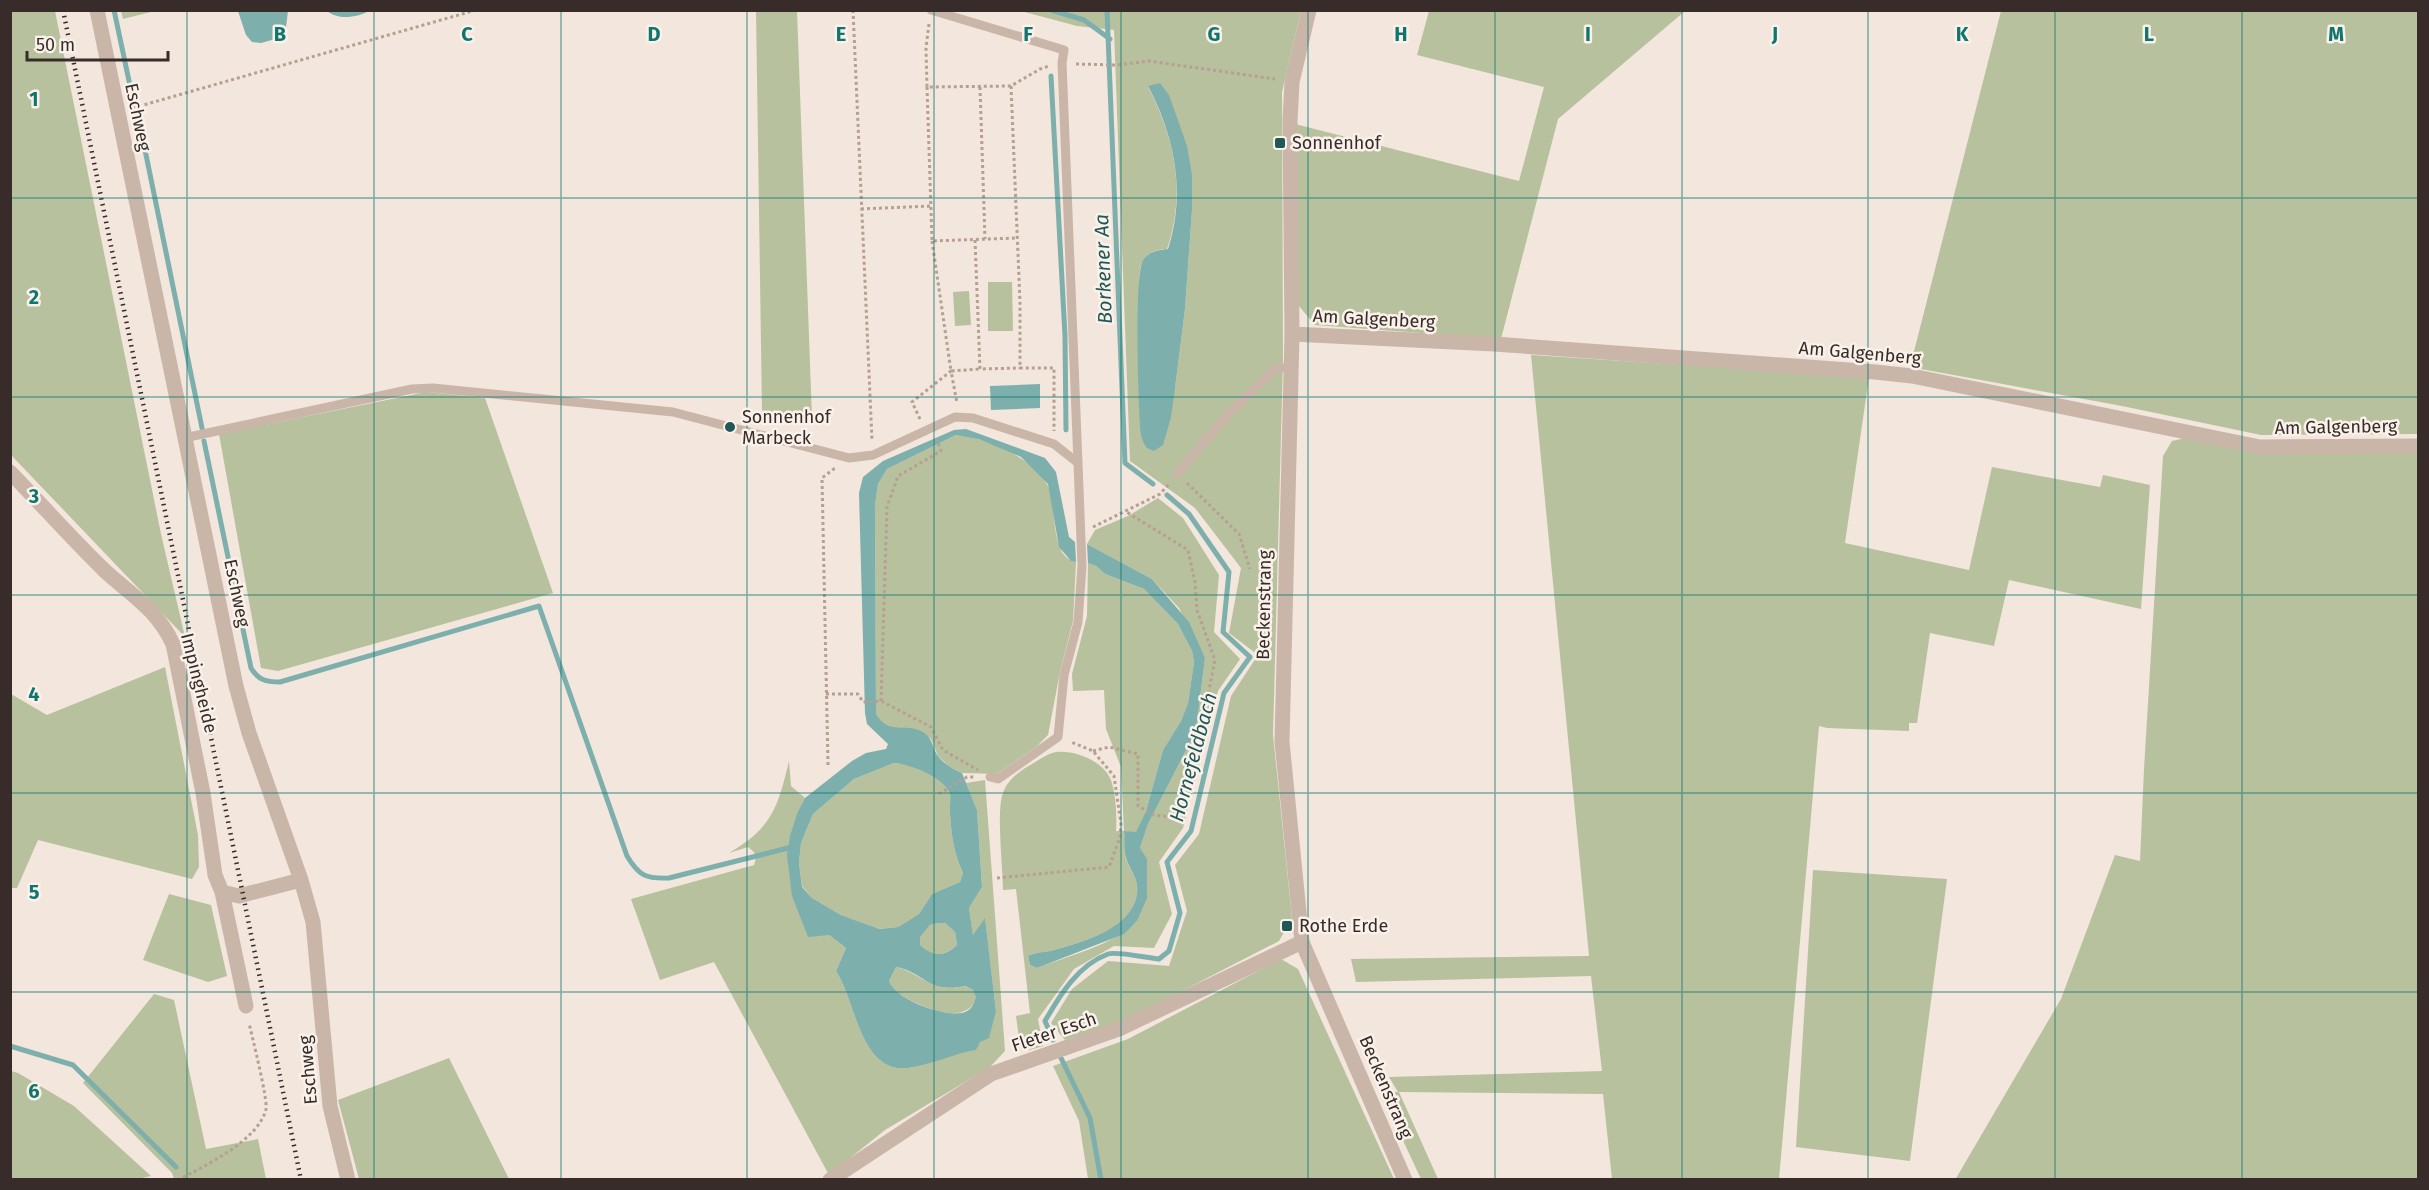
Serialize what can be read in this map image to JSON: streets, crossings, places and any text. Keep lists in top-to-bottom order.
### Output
{
  "streets": {
    "street": [
      "Eschweg",
      "Am Galgenberg",
      "Beckenstrang",
      "Impingheide",
      "Fleter Esch"
    ]
  },
  "crossings": [
    ["Am Galgenberg", "Beckenstrang"],
    ["Beckenstrang", "Fleter Esch"]
  ],
  "water": ["Borkener Aa", "Hornefeldbach"],
  "places": {
    "transit": ["Sonnenhof", "Rothe Erde"],
    "other": ["Sonnenhof Marbeck"]
  },
  "scale_bar": "50 m",
  "grid": {
    "columns": [
      "B",
      "C",
      "D",
      "E",
      "F",
      "G",
      "H",
      "I",
      "J",
      "K",
      "L",
      "M"
    ],
    "rows": [
      "1",
      "2",
      "3",
      "4",
      "5",
      "6"
    ]
  }
}
